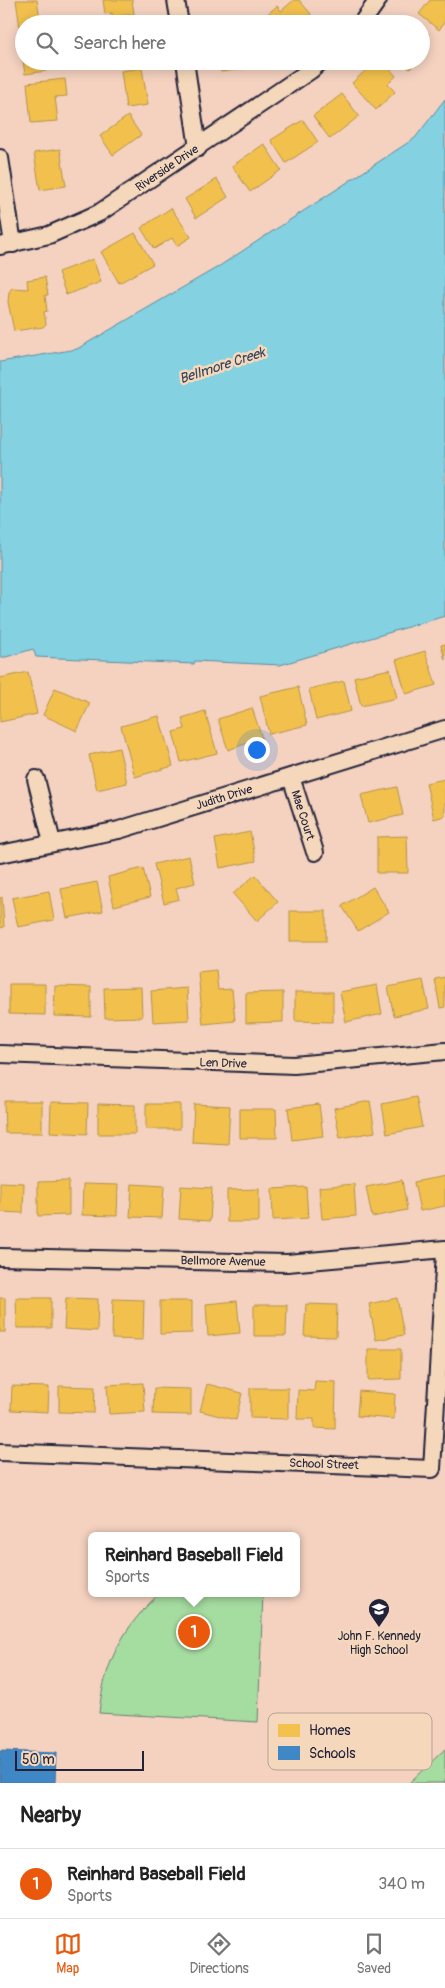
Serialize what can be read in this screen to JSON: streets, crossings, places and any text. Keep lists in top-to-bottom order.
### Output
{
  "streets": {
    "street": [
      "Riverside Drive",
      "Judith Drive",
      "Mae Court",
      "Len Drive",
      "Bellmore Avenue",
      "School Street"
    ]
  },
  "crossings": [
    ["Judith Drive", "Mae Court"]
  ],
  "water": ["Bellmore Creek"],
  "places": {
    "school or university": ["John F. Kennedy High School"]
  },
  "legend": ["Homes", "Schools"],
  "scale_bar": "50 m",
  "page": {
    "search": "Search here",
    "popup": ["Reinhard Baseball Field", "Sports"],
    "pins": "1",
    "scale": "50 m",
    "heading": "Nearby",
    "list": [
      {
        "mark": "1",
        "name": "Reinhard Baseball Field",
        "note": "Sports",
        "value": "340 m"
      }
    ],
    "nav": ["Map", "Directions", "Saved"]
  }
}
